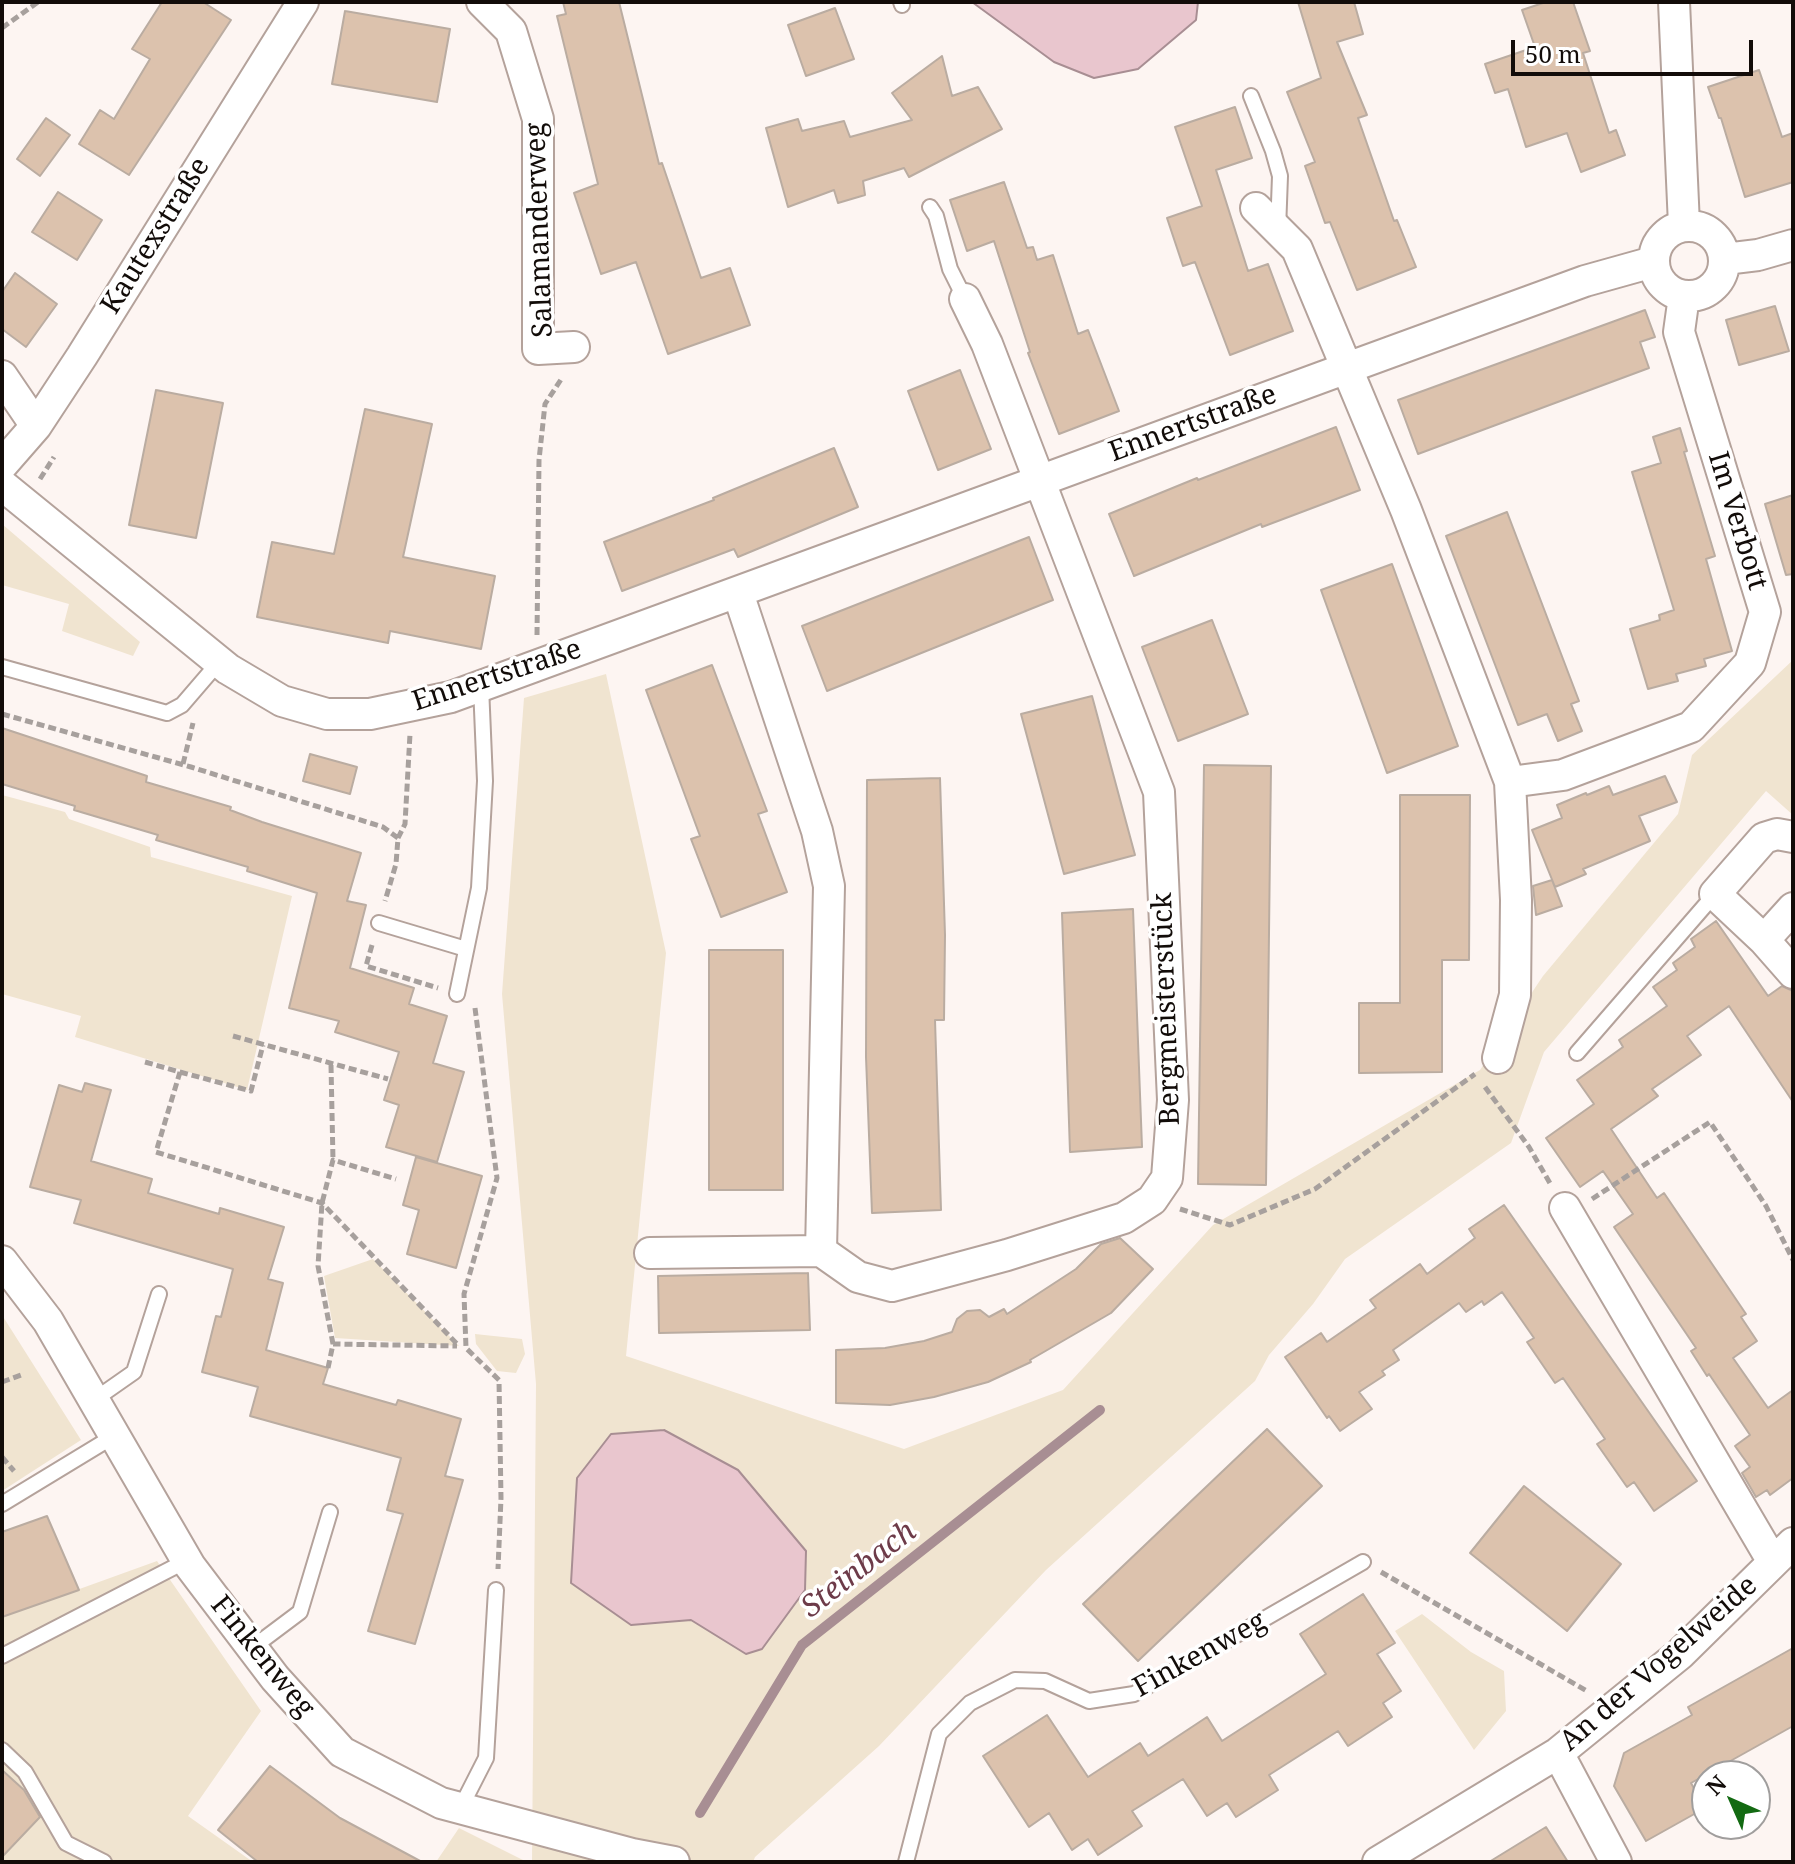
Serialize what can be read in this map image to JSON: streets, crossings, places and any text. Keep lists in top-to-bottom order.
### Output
{
  "streets": {
    "street": [
      "Salamanderweg",
      "Kautexstraße",
      "Ennertstraße",
      "Im Verbott",
      "Bergmeisterstück",
      "Finkenweg",
      "An der Vogelweide"
    ]
  },
  "crossings": [
    ["Ennertstraße", "Im Verbott"],
    ["Ennertstraße", "Bergmeisterstück"]
  ],
  "water": ["Steinbach"],
  "scale_bar": "50 m",
  "north": "top left"
}
